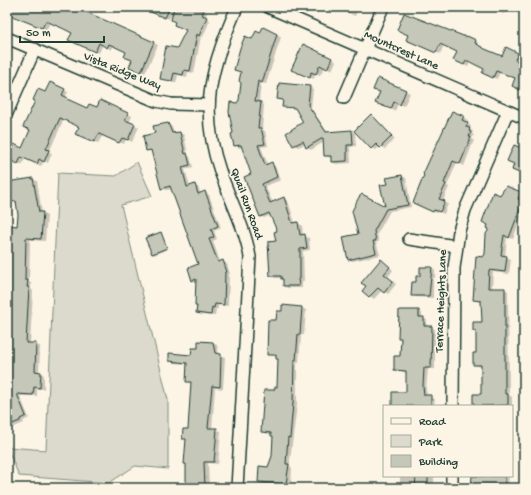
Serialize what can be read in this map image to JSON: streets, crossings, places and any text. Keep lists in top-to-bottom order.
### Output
{
  "streets": {
    "street": [
      "Mountcrest Lane",
      "Vista Ridge Way",
      "Quail Run Road",
      "Terrace Heights Lane"
    ]
  },
  "crossings": [
    ["Mountcrest Lane", "Terrace Heights Lane"],
    ["Vista Ridge Way", "Quail Run Road"]
  ],
  "legend": ["Road", "Park", "Building"],
  "scale_bar": "50 m"
}
